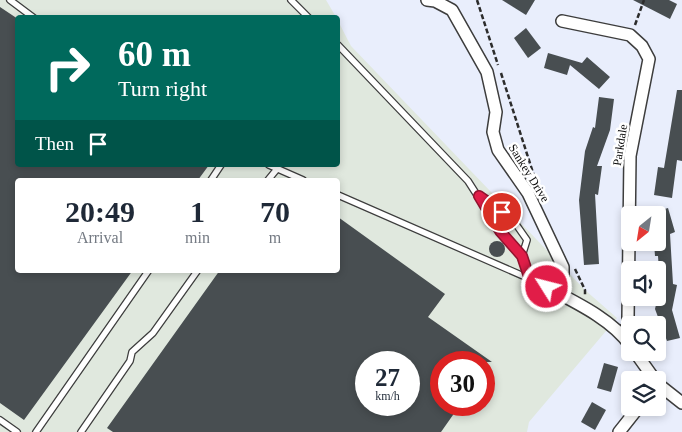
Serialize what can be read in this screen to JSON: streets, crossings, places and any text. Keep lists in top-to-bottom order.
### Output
{
  "streets": {
    "street": ["Parkdale", "Sankey Drive"]
  },
  "north": "bottom left",
  "page": {
    "turn": ["60 m", "Turn right"],
    "then": "Then",
    "eta": [
      "20:49",
      "Arrival",
      "1",
      "min",
      "70",
      "m"
    ],
    "speed": "27 km/h",
    "limit": "30"
  }
}
